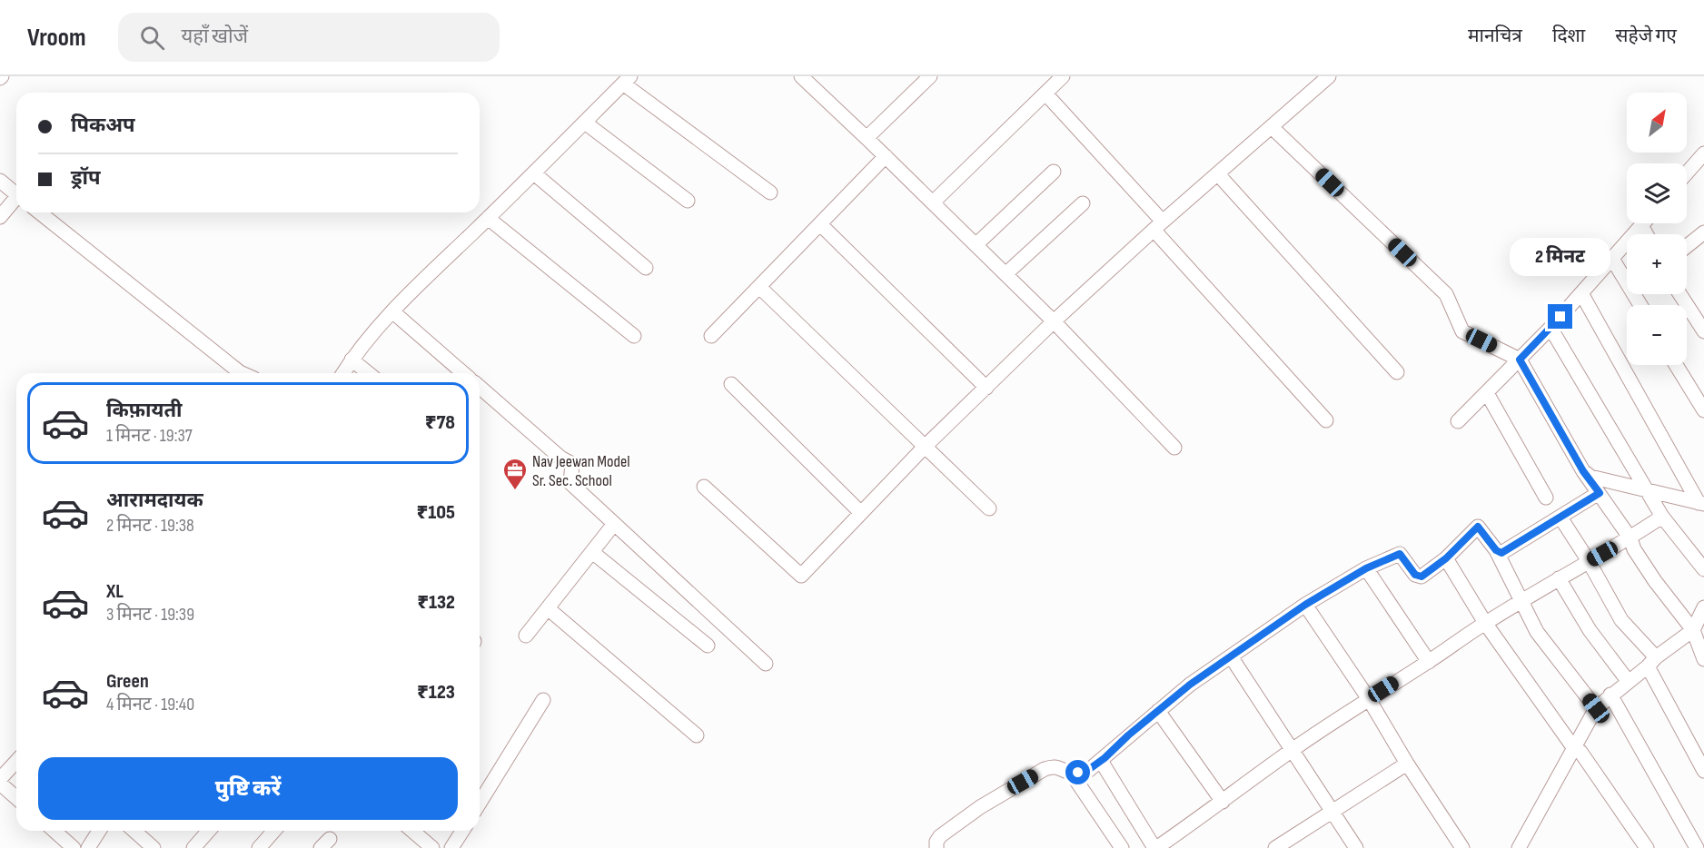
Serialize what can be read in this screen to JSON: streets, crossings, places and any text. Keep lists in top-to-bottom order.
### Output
{
  "places": {
    "office": ["Nav Jeewan Model Sr. Sec. School"]
  },
  "north": "top right",
  "page": {
    "header": "Vroom",
    "search": "यहाँ खोजें",
    "nav": ["मानचित्र", "दिशा", "सहेजे गए"],
    "map_buttons": ["+", "−"],
    "banner": ["पिकअप", "ड्रॉप"],
    "bubble": "2 मिनट",
    "list": [
      {
        "name": "किफ़ायती",
        "note": "1 मिनट · 19:37",
        "value": "₹78"
      },
      {
        "name": "आरामदायक",
        "note": "2 मिनट · 19:38",
        "value": "₹105"
      },
      {
        "name": "XL",
        "note": "3 मिनट · 19:39",
        "value": "₹132"
      },
      {
        "name": "Green",
        "note": "4 मिनट · 19:40",
        "value": "₹123"
      }
    ],
    "buttons": "पुष्टि करें"
  }
}
